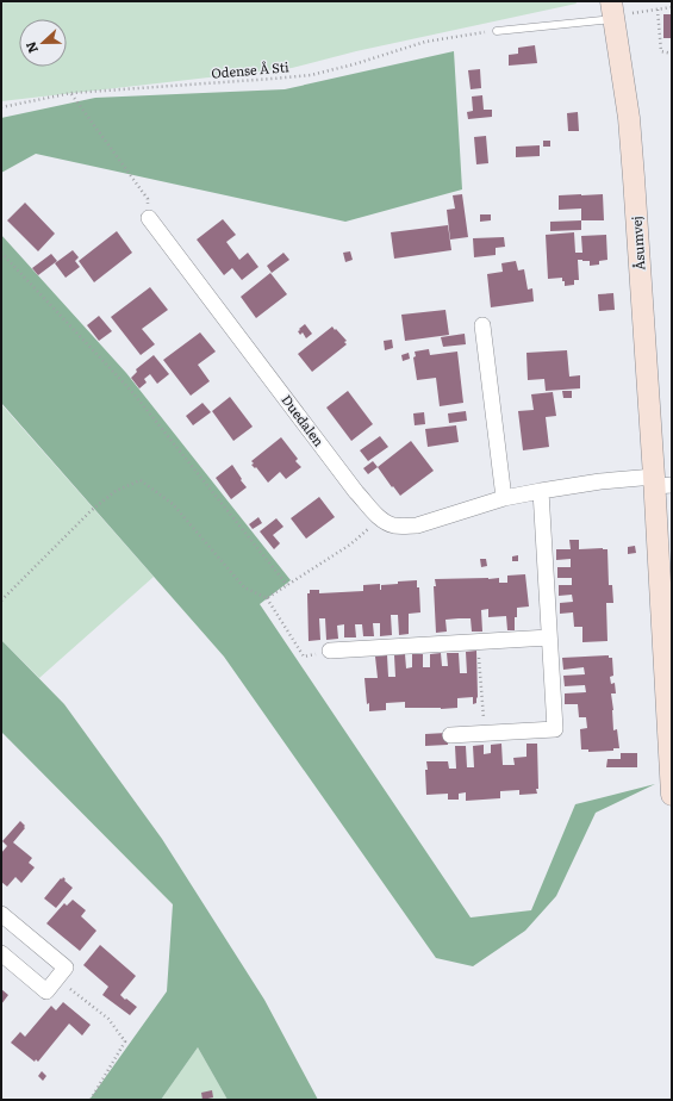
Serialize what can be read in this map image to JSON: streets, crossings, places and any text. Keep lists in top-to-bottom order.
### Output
{
  "streets": {
    "street": ["Åsumvej", "Duedalen"],
    "path": ["Odense Å Sti"]
  },
  "crossings": [
    ["Åsumvej", "Duedalen"]
  ],
  "north": "left"
}
